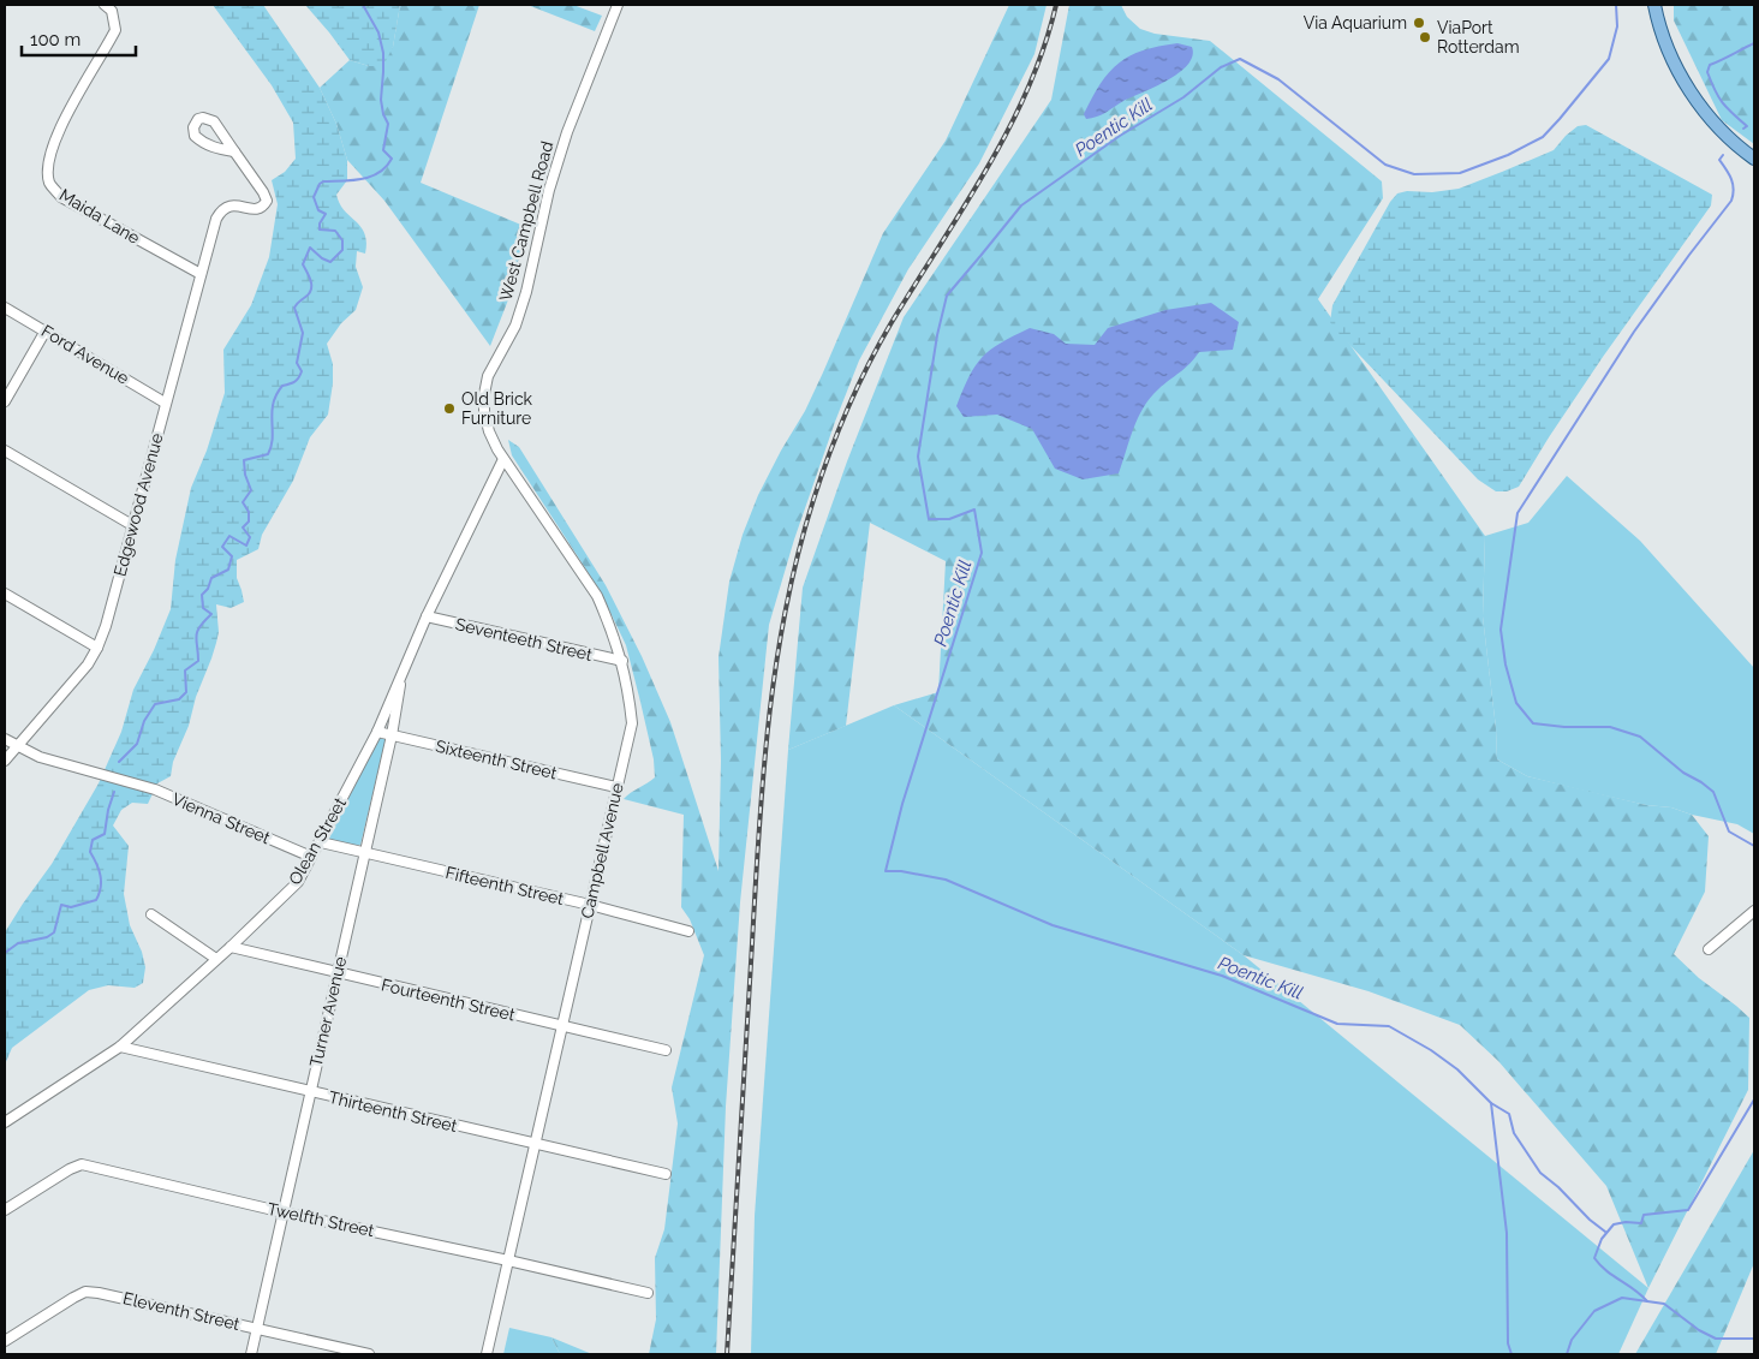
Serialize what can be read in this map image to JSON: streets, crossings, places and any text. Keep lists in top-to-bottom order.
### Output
{
  "streets": {
    "street": [
      "Maida Lane",
      "West Campbell Road",
      "Ford Avenue",
      "Edgewood Avenue",
      "Seventeeth Street",
      "Sixteenth Street",
      "Vienna Street",
      "Olean Street",
      "Campbell Avenue",
      "Fifteenth Street",
      "Fourteenth Street",
      "Turner Avenue",
      "Thirteenth Street",
      "Twelfth Street",
      "Eleventh Street"
    ]
  },
  "crossings": [
    ["Maida Lane", "Edgewood Avenue"],
    ["West Campbell Road", "Campbell Avenue"],
    ["Ford Avenue", "Edgewood Avenue"],
    ["Edgewood Avenue", "Vienna Street"],
    ["Seventeeth Street", "Olean Street"],
    ["Seventeeth Street", "Campbell Avenue"],
    ["Sixteenth Street", "Olean Street"],
    ["Sixteenth Street", "Campbell Avenue"],
    ["Sixteenth Street", "Turner Avenue"],
    ["Vienna Street", "Olean Street"],
    ["Olean Street", "Campbell Avenue"],
    ["Olean Street", "Fifteenth Street"],
    ["Olean Street", "Fourteenth Street"],
    ["Olean Street", "Turner Avenue"],
    ["Olean Street", "Thirteenth Street"],
    ["Campbell Avenue", "Fifteenth Street"],
    ["Campbell Avenue", "Fourteenth Street"],
    ["Campbell Avenue", "Thirteenth Street"],
    ["Campbell Avenue", "Twelfth Street"],
    ["Fifteenth Street", "Turner Avenue"],
    ["Fourteenth Street", "Turner Avenue"],
    ["Turner Avenue", "Thirteenth Street"],
    ["Turner Avenue", "Twelfth Street"],
    ["Turner Avenue", "Eleventh Street"]
  ],
  "water": ["Poentic Kill"],
  "places": ["Via Aquarium", "ViaPort Rotterdam", "Old Brick Furniture"],
  "scale_bar": "100 m"
}
